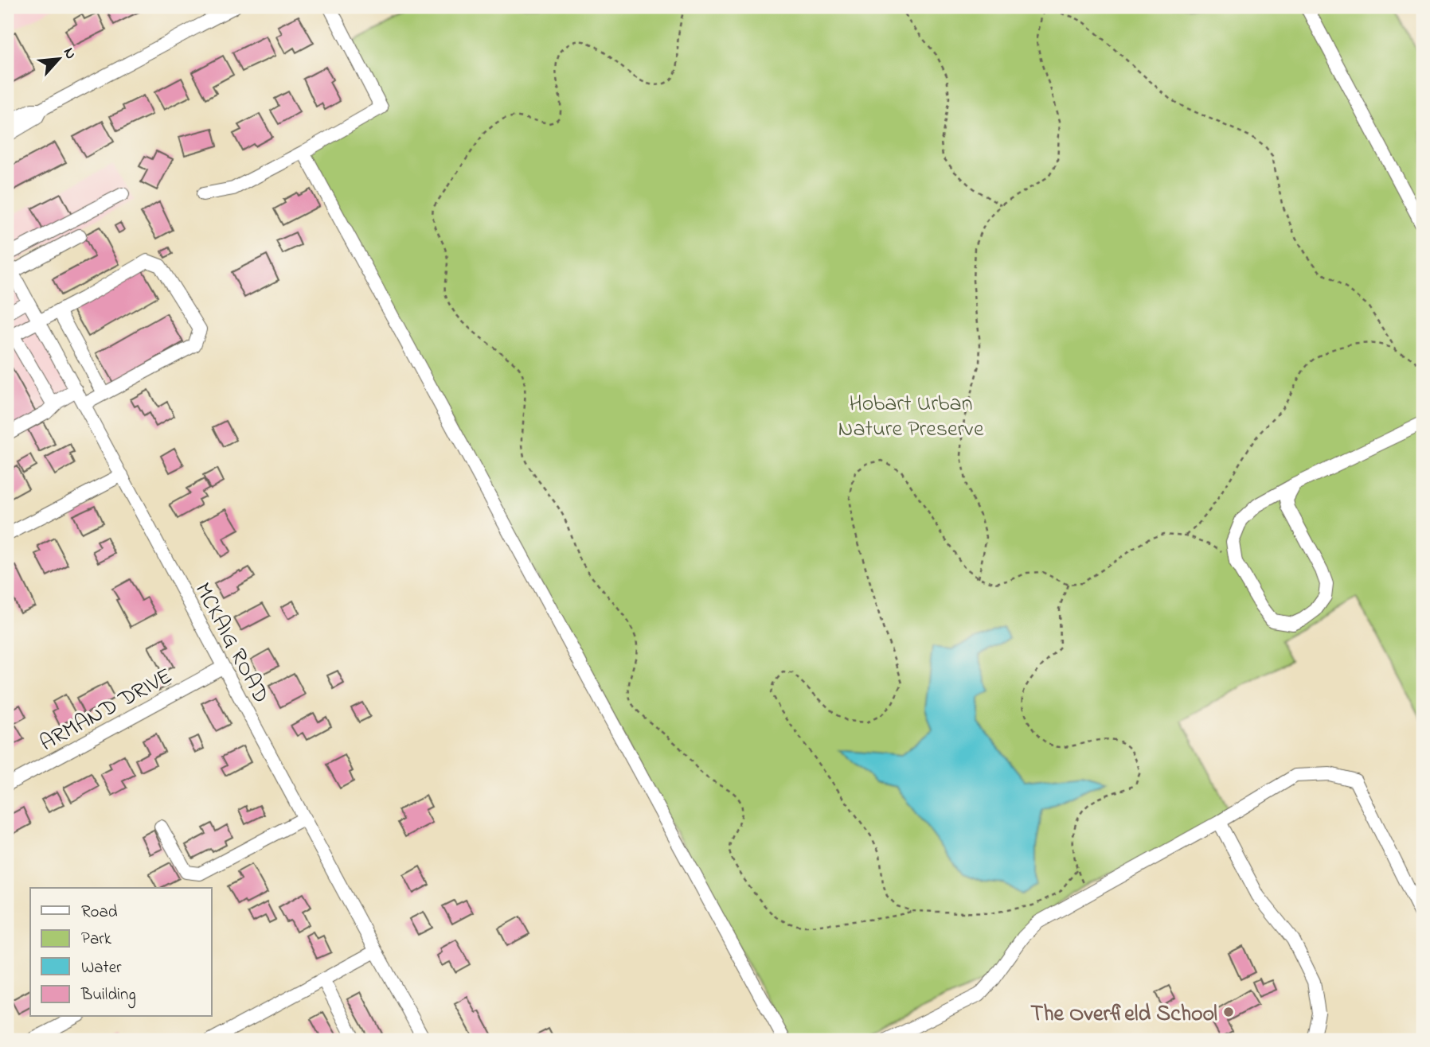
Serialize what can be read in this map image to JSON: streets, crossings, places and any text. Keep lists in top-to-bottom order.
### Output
{
  "streets": {
    "street": ["MCKAIG ROAD", "ARMAND DRIVE"]
  },
  "crossings": [
    ["MCKAIG ROAD", "ARMAND DRIVE"]
  ],
  "parks": ["Hobart Urban Nature Preserve"],
  "places": ["The Overfield School"],
  "legend": [
    "Road",
    "Park",
    "Water",
    "Building"
  ],
  "north": "top right"
}
